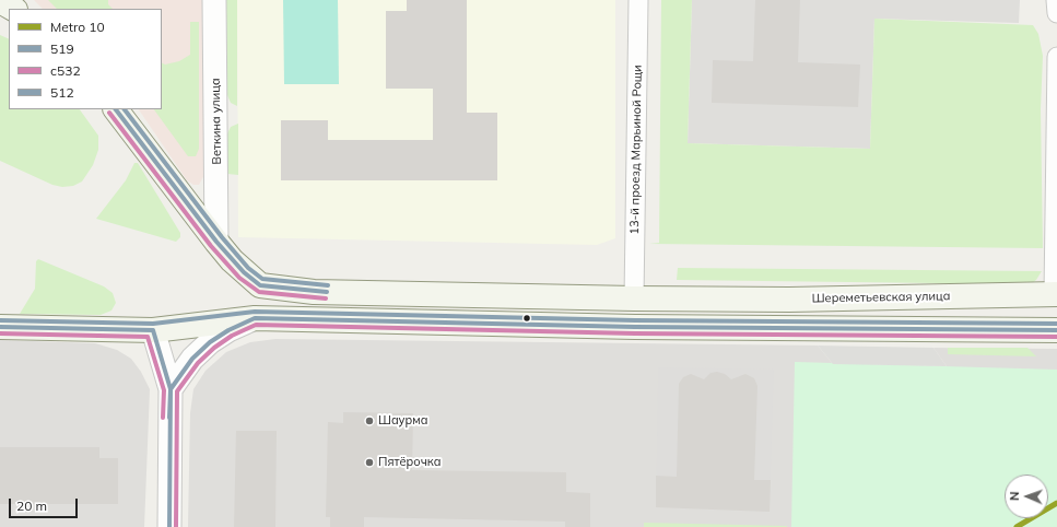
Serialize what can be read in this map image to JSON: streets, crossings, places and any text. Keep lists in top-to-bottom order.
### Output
{
  "streets": {
    "main road": ["Шереметьевская улица"],
    "street": ["Веткина улица", "13-й проезд Марьиной Рощи"]
  },
  "crossings": [
    ["Веткина улица", "Шереметьевская улица"],
    ["13-й проезд Марьиной Рощи", "Шереметьевская улица"]
  ],
  "places": ["Шаурма", "Пятёрочка"],
  "lines": [
    "transit line 519",
    "transit line 512",
    "transit line с532",
    "metro line 10"
  ],
  "legend": [
    "Metro 10",
    "519",
    "с532",
    "512"
  ],
  "scale_bar": "20 m",
  "north": "left"
}
